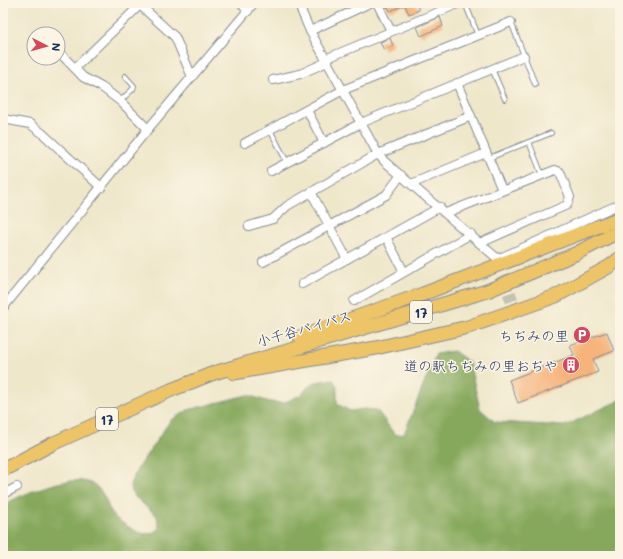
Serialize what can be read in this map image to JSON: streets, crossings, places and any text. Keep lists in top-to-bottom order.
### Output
{
  "streets": {
    "highway": ["17", "小千谷バイパス"]
  },
  "places": {
    "parking": ["ちぢみの里"],
    "building": ["道の駅ちぢみの里おぢや"]
  },
  "north": "right"
}
